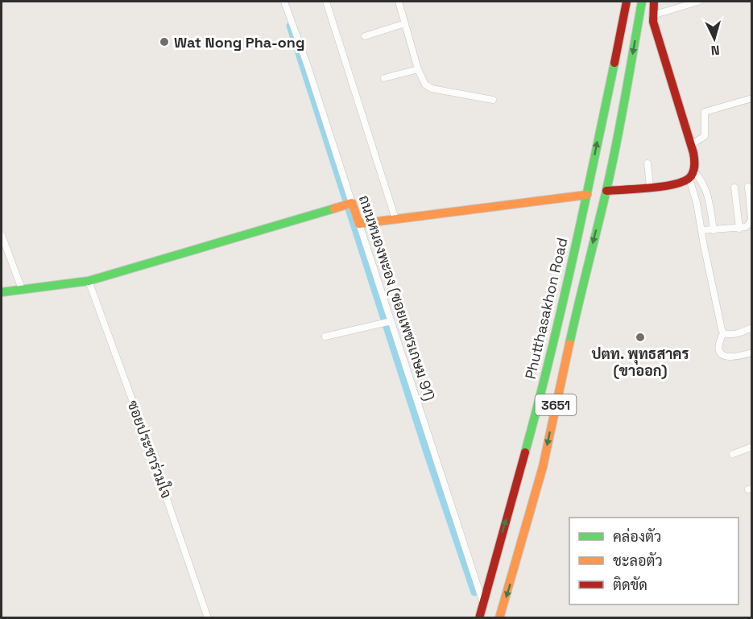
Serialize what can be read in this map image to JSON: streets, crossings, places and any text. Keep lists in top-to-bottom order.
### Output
{
  "streets": {
    "main road": ["ถนนหนองพะอง (ซอยเพชรเกษม 91)", "Phutthasakhon Road", "3651"],
    "street": ["ซอยประชาร่วมใจ"]
  },
  "crossings": [
    ["ถนนหนองพะอง (ซอยเพชรเกษม 91)", "Phutthasakhon Road"]
  ],
  "places": ["Wat Nong Pha-ong", "ปตท. พุทธสาคร (ขาออก)"],
  "legend": ["คล่องตัว", "ชะลอตัว", "ติดขัด"],
  "north": "bottom"
}
